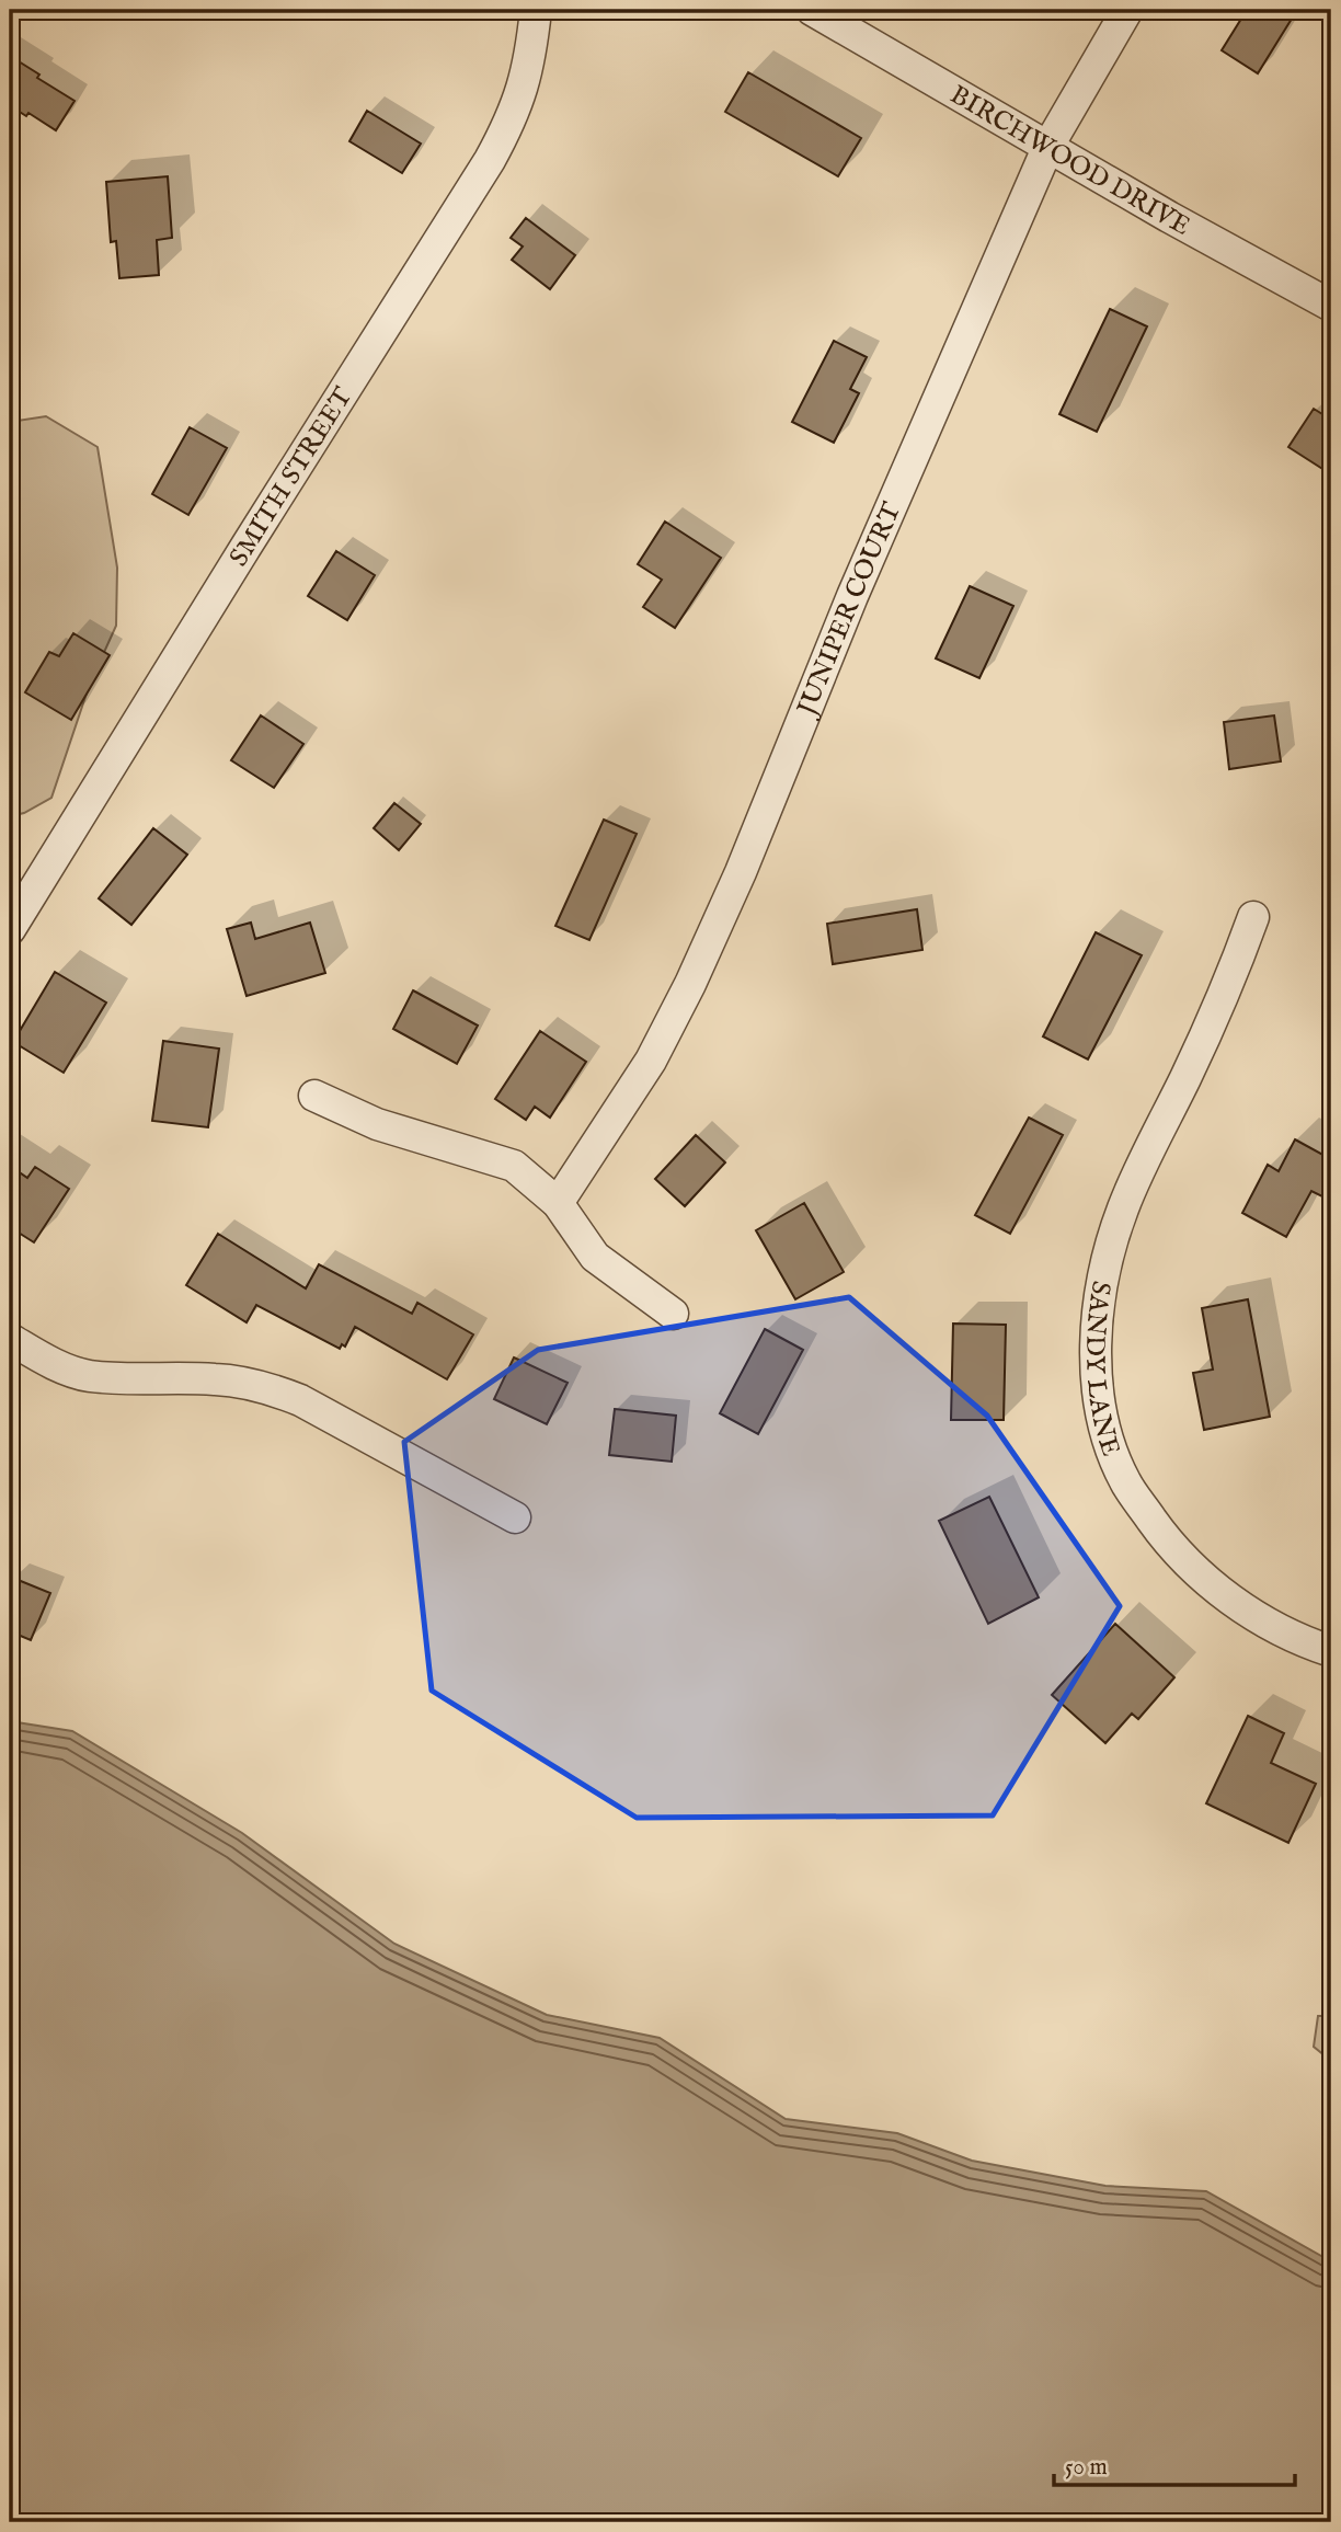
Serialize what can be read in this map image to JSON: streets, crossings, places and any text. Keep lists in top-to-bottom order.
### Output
{
  "streets": {
    "street": [
      "BIRCHWOOD DRIVE",
      "SMITH STREET",
      "JUNIPER COURT",
      "SANDY LANE"
    ]
  },
  "crossings": [
    ["BIRCHWOOD DRIVE", "JUNIPER COURT"]
  ],
  "scale_bar": "50 m"
}
